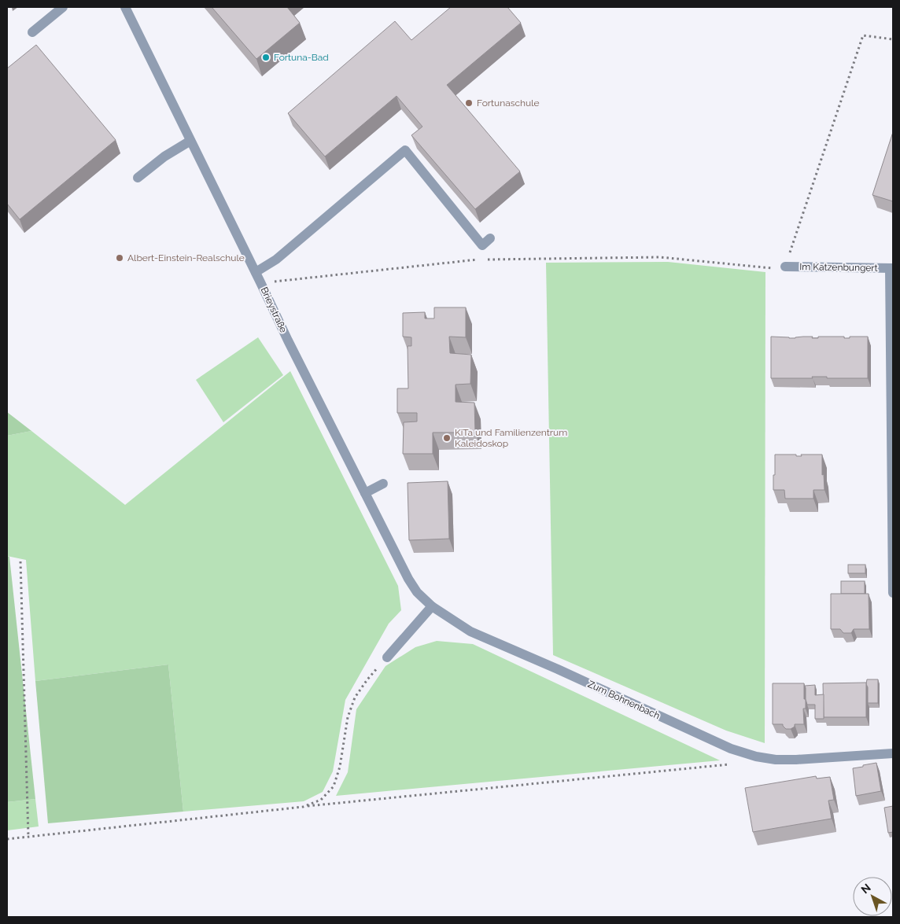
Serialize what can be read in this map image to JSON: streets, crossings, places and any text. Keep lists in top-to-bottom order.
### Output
{
  "streets": {
    "street": ["Im Katzenbungert", "Brieystraße", "Zum Bohnenbach"]
  },
  "crossings": [
    ["Brieystraße", "Zum Bohnenbach"]
  ],
  "places": [
    "Fortuna-Bad",
    "Fortunaschule",
    "Albert-Einstein-Realschule",
    "KiTa und Familienzentrum Kaleidoskop"
  ],
  "north": "top left"
}
